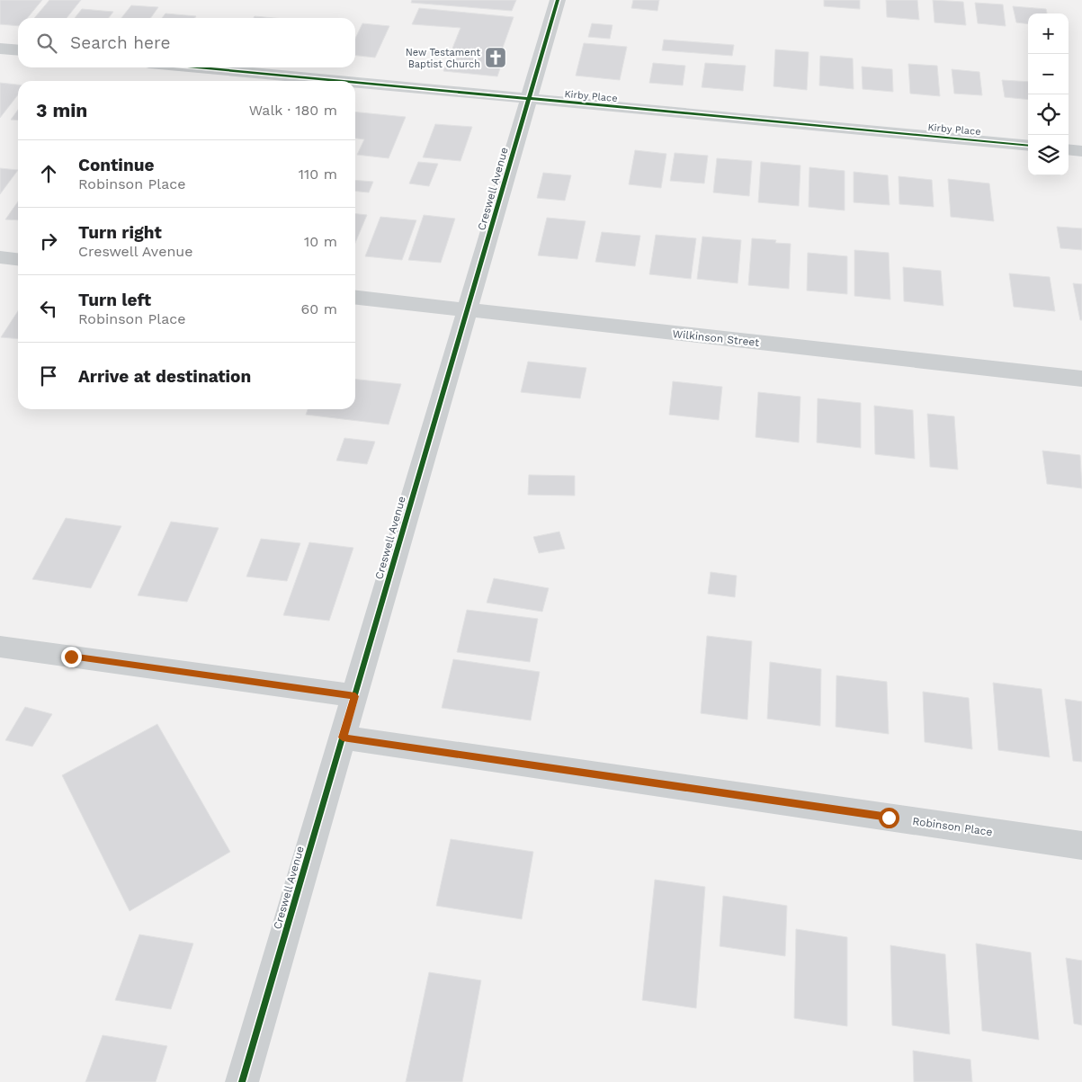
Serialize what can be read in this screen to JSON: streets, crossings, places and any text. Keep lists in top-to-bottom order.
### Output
{
  "streets": {
    "street": [
      "Kirby Place",
      "Creswell Avenue",
      "Wilkinson Street",
      "Robinson Place"
    ]
  },
  "crossings": [
    ["Kirby Place", "Creswell Avenue"],
    ["Creswell Avenue", "Wilkinson Street"],
    ["Creswell Avenue", "Robinson Place"]
  ],
  "places": {
    "church": ["New Testament Baptist Church"]
  },
  "page": {
    "map_buttons": ["+", "−"],
    "search": "Search here",
    "heading": ["3 min", "Walk · 180 m"],
    "list": [
      ["Continue", "Robinson Place", "110 m"],
      ["Turn right", "Creswell Avenue", "10 m"],
      ["Turn left", "Robinson Place", "60 m"],
      "Arrive at destination"
    ]
  }
}
